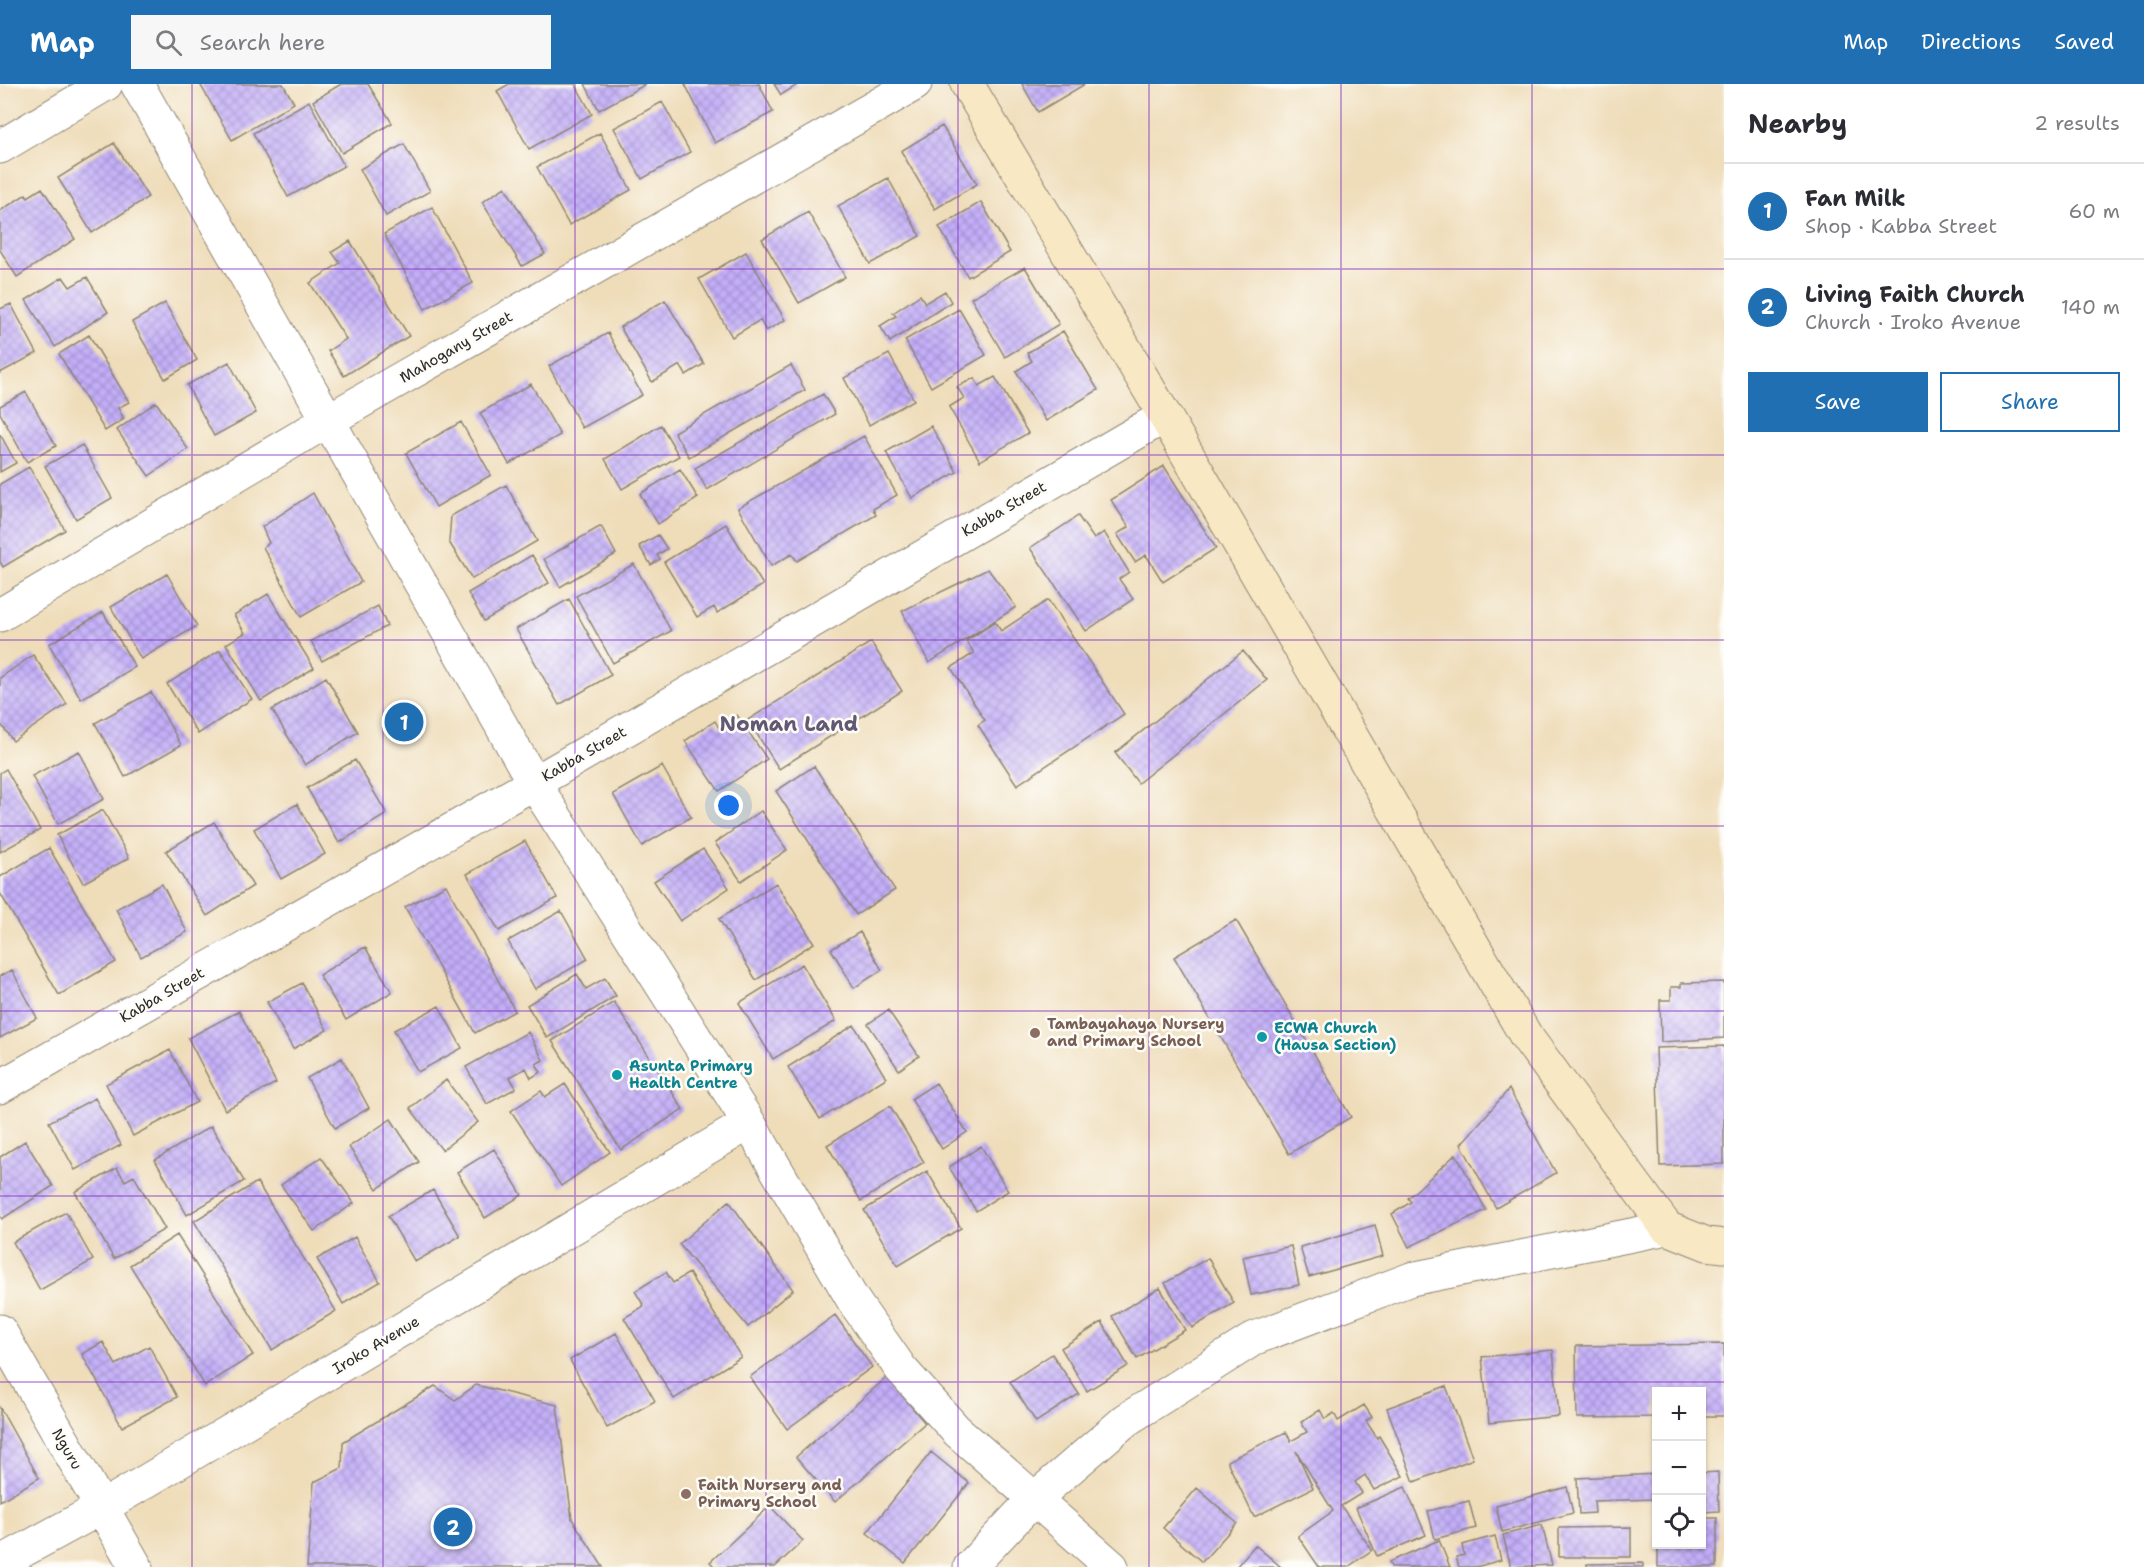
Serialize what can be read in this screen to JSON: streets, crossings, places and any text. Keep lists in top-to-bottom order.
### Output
{
  "streets": {
    "street": [
      "Mahogany Street",
      "Kabba Street",
      "Iroko Avenue",
      "Nguru"
    ]
  },
  "crossings": [
    ["Iroko Avenue", "Nguru"]
  ],
  "districts": ["Noman Land"],
  "places": [
    "Tambayahaya Nursery and Primary School",
    "ECWA Church (Hausa Section)",
    "Asunta Primary Health Centre",
    "Faith Nursery and Primary School"
  ],
  "page": {
    "header": "Map",
    "search": "Search here",
    "nav": ["Map", "Directions", "Saved"],
    "heading": ["Nearby", "2 results"],
    "list": [
      {
        "mark": "1",
        "name": "Fan Milk",
        "note": "Shop · Kabba Street",
        "value": "60 m"
      },
      {
        "mark": "2",
        "name": "Living Faith Church",
        "note": "Church · Iroko Avenue",
        "value": "140 m"
      }
    ],
    "buttons": ["Save", "Share"],
    "pins": ["1", "2"],
    "map_buttons": ["+", "−"]
  }
}
